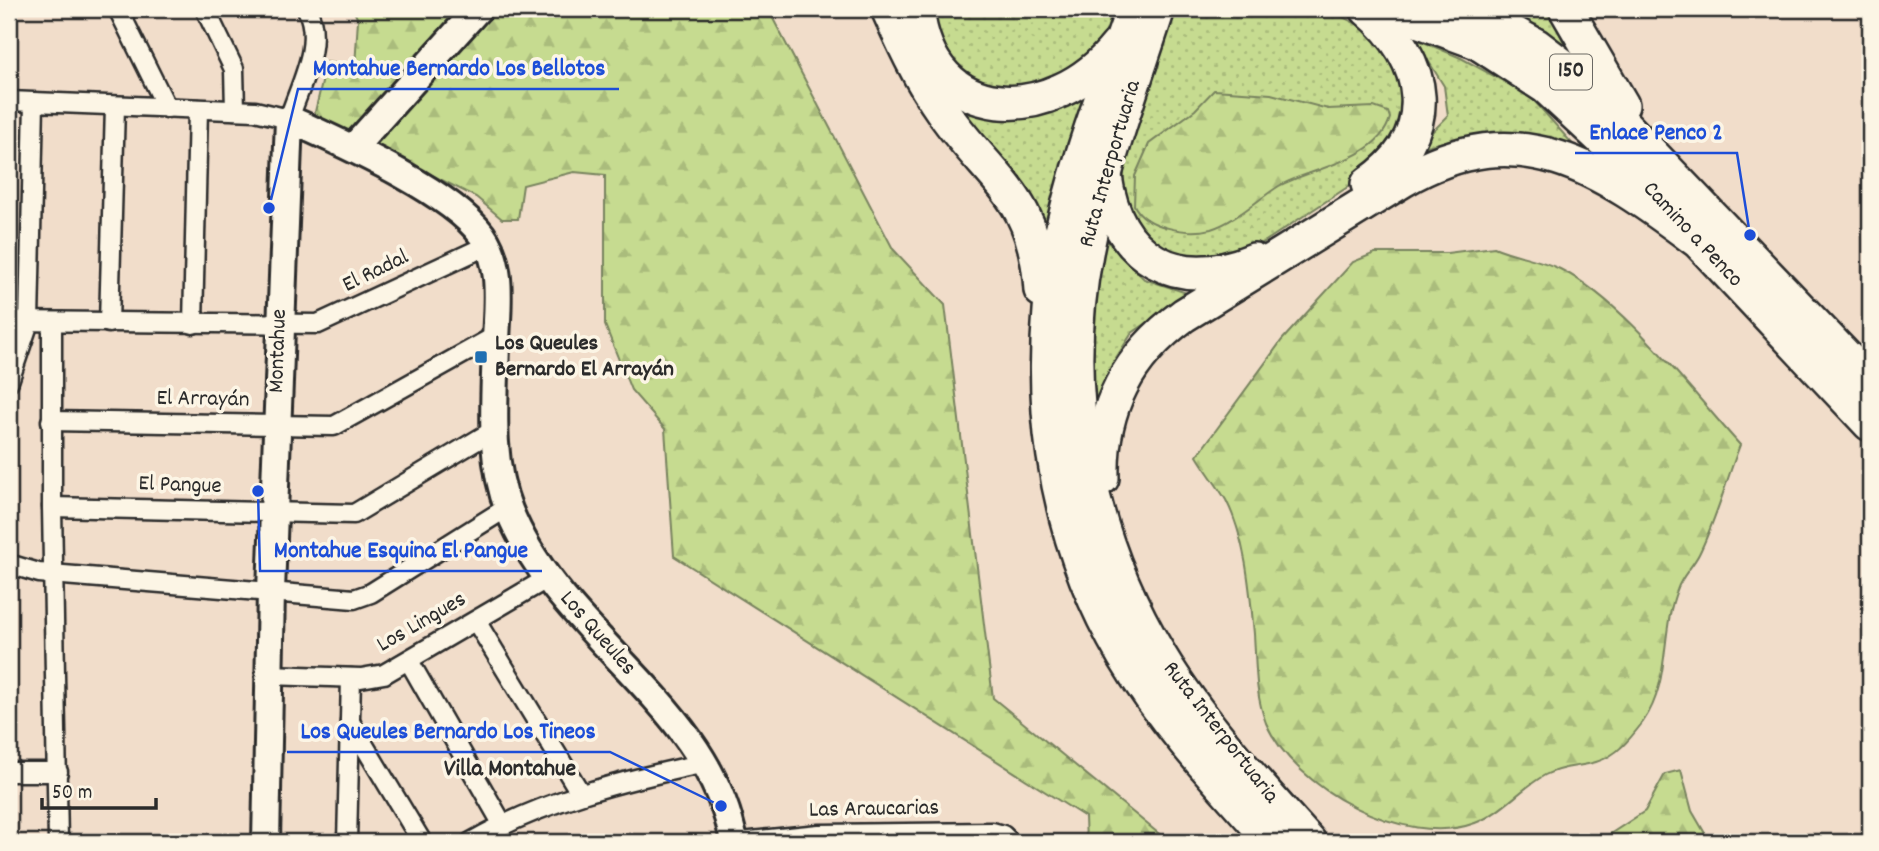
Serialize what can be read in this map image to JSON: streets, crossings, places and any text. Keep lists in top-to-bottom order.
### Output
{
  "streets": {
    "highway": ["150", "Ruta Interportuaria", "Camino a Penco"],
    "street": [
      "El Radal",
      "Montahue",
      "El Arrayán",
      "El Pangue",
      "Los Lingues",
      "Los Queules",
      "Las Araucarias"
    ]
  },
  "crossings": [
    ["El Radal", "Montahue"],
    ["El Radal", "Los Queules"],
    ["Montahue", "El Arrayán"],
    ["Montahue", "El Pangue"],
    ["Montahue", "Los Lingues"],
    ["El Arrayán", "Los Queules"],
    ["El Pangue", "Los Queules"],
    ["Los Lingues", "Los Queules"]
  ],
  "districts": ["Villa Montahue"],
  "places": {
    "other": [
      "Montahue Bernardo Los Bellotos",
      "Enlace Penco 2",
      "Montahue Esquina El Pangue",
      "Los Queules Bernardo Los Tineos"
    ],
    "transit": ["Los Queules Bernardo El Arrayán"]
  },
  "scale_bar": "50 m"
}
